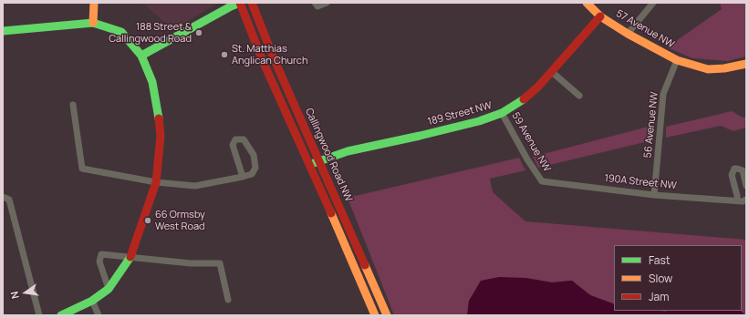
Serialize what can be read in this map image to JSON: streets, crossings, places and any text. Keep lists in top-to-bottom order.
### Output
{
  "streets": {
    "street": [
      "57 Avenue NW",
      "189 Street NW",
      "56 Avenue NW",
      "59 Avenue NW",
      "Callingwood Road NW",
      "190A Street NW"
    ]
  },
  "crossings": [
    ["57 Avenue NW", "189 Street NW"],
    ["57 Avenue NW", "56 Avenue NW"],
    ["189 Street NW", "59 Avenue NW"],
    ["189 Street NW", "Callingwood Road NW"],
    ["56 Avenue NW", "190A Street NW"],
    ["59 Avenue NW", "190A Street NW"]
  ],
  "places": ["188 Street & Callingwood Road", "St. Matthias Anglican Church", "66 Ormsby West Road"],
  "legend": ["Fast", "Slow", "Jam"],
  "north": "left"
}
